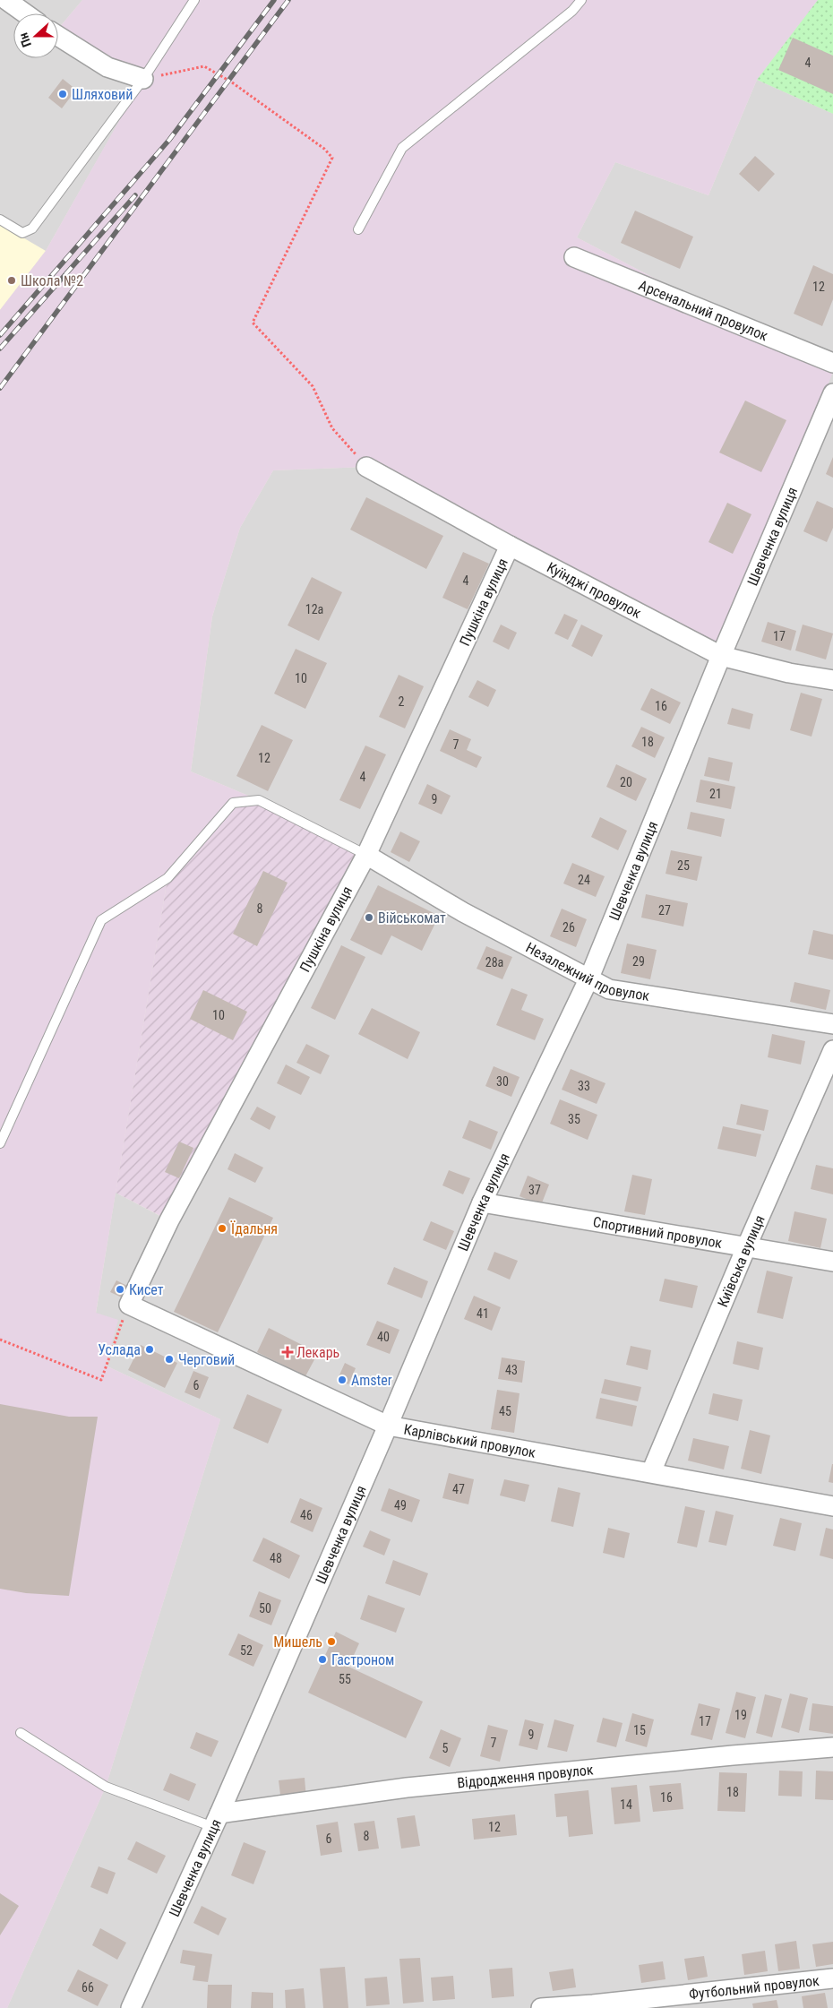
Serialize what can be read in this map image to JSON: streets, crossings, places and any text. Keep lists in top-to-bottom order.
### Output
{
  "streets": {
    "street": [
      "Арсенальний провулок",
      "Шевченка вулиця",
      "Куїнджі провулок",
      "Пушкіна вулиця",
      "Незалежний провулок",
      "Спортивний провулок",
      "Київська вулиця",
      "Карлівський провулок",
      "Відродження провулок",
      "Футбольний провулок"
    ]
  },
  "crossings": [
    ["Шевченка вулиця", "Куїнджі провулок"],
    ["Шевченка вулиця", "Незалежний провулок"],
    ["Шевченка вулиця", "Спортивний провулок"],
    ["Шевченка вулиця", "Карлівський провулок"],
    ["Шевченка вулиця", "Відродження провулок"],
    ["Куїнджі провулок", "Пушкіна вулиця"],
    ["Пушкіна вулиця", "Незалежний провулок"],
    ["Пушкіна вулиця", "Карлівський провулок"],
    ["Спортивний провулок", "Київська вулиця"],
    ["Київська вулиця", "Карлівський провулок"]
  ],
  "places": {
    "other": [
      "Шляховий",
      "Школа №2",
      "Військомат",
      "Їдальня",
      "Кисет",
      "Услада",
      "Черговий",
      "Amster",
      "Мишель",
      "Гастроном"
    ],
    "health": ["Лекарь"]
  },
  "house_numbers": [
    "4",
    "12",
    "4",
    "12а",
    "17",
    "10",
    "2",
    "16",
    "18",
    "7",
    "12",
    "4",
    "20",
    "21",
    "9",
    "25",
    "24",
    "8",
    "27",
    "26",
    "29",
    "28а",
    "10",
    "30",
    "33",
    "35",
    "37",
    "41",
    "40",
    "43",
    "6",
    "45",
    "47",
    "49",
    "46",
    "48",
    "50",
    "52",
    "55",
    "19",
    "17",
    "15",
    "9",
    "7",
    "5",
    "18",
    "16",
    "14",
    "12",
    "8",
    "6",
    "66"
  ],
  "north": "left"
}
